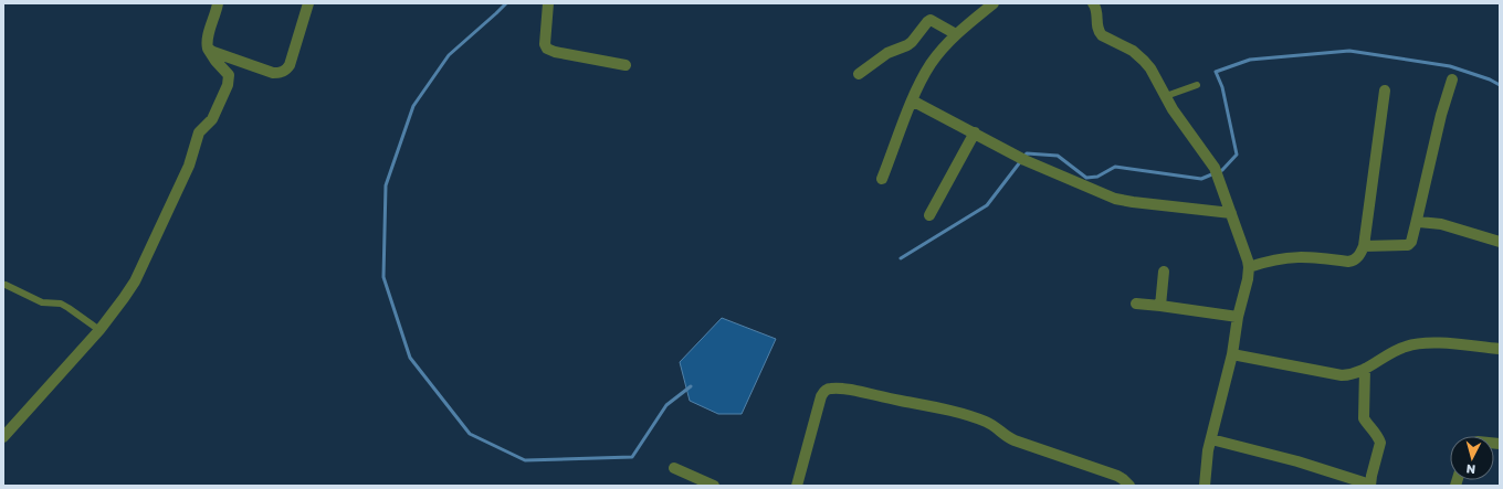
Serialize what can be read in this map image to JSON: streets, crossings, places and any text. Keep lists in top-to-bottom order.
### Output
{
  "north": "bottom"
}
